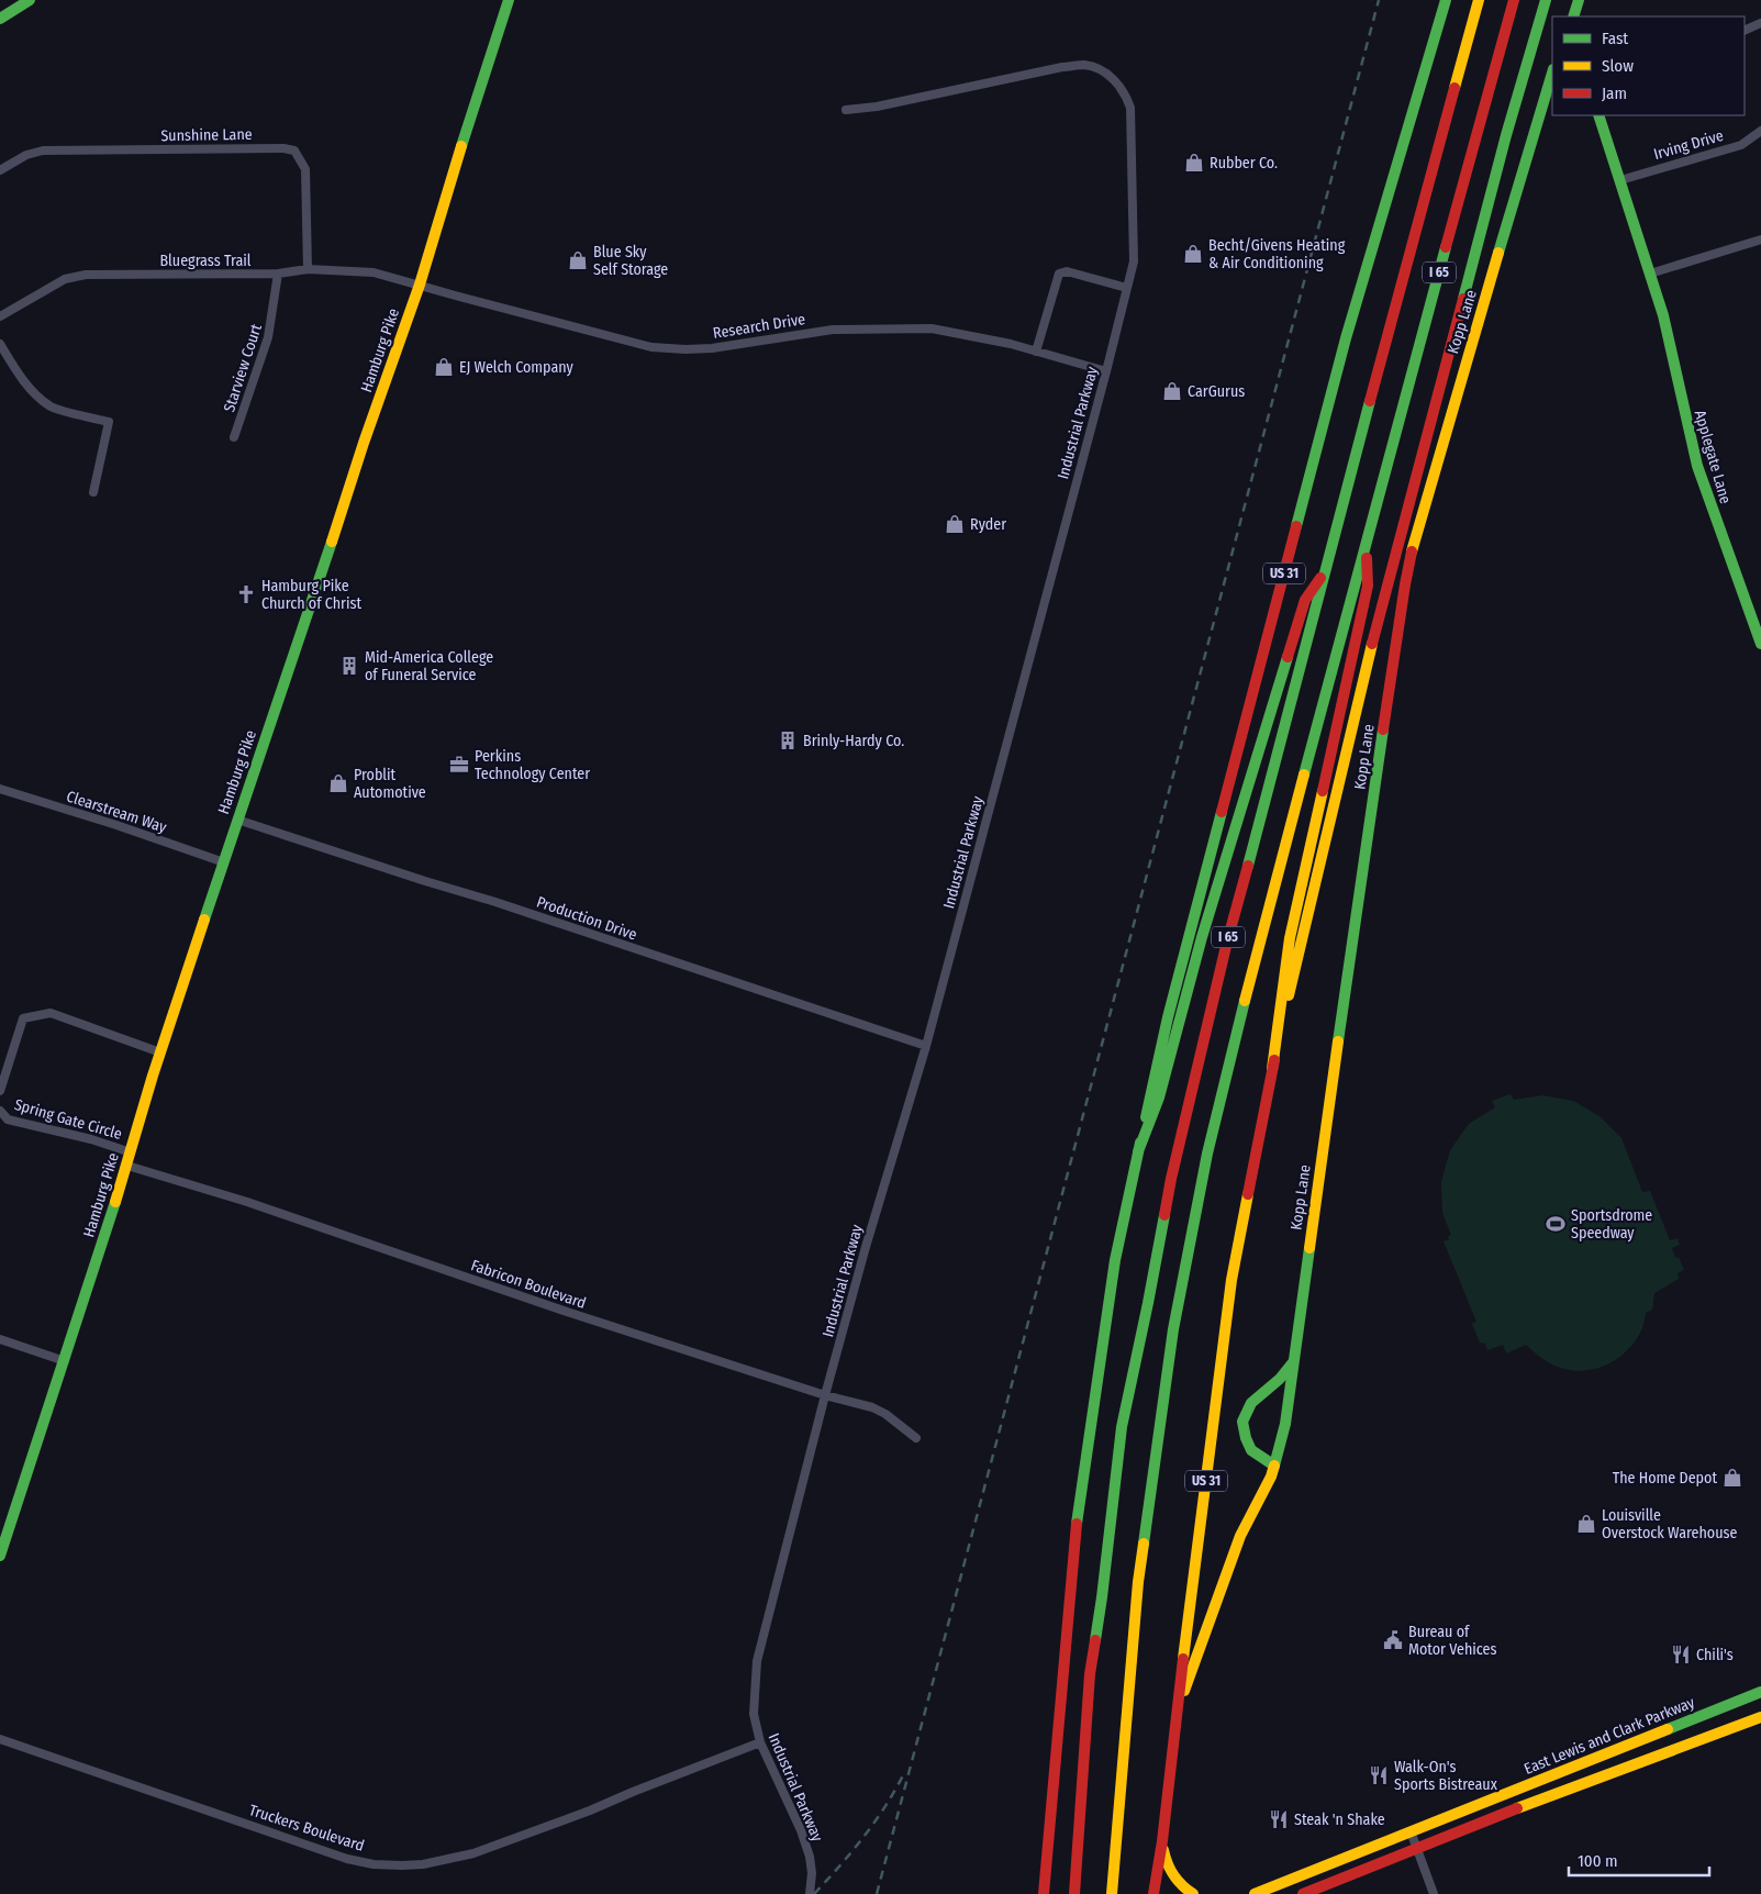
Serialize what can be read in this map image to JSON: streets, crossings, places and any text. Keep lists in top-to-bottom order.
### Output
{
  "streets": {
    "main road": [
      "I 65",
      "Kopp Lane",
      "Hamburg Pike",
      "Applegate Lane",
      "US 31",
      "East Lewis and Clark Parkway"
    ],
    "street": [
      "Sunshine Lane",
      "Irving Drive",
      "Bluegrass Trail",
      "Research Drive",
      "Starview Court",
      "Industrial Parkway",
      "Clearstream Way",
      "Production Drive",
      "Spring Gate Circle",
      "Fabricon Boulevard",
      "Truckers Boulevard"
    ]
  },
  "crossings": [
    ["Sunshine Lane", "Bluegrass Trail"],
    ["Irving Drive", "Applegate Lane"],
    ["Bluegrass Trail", "Research Drive"],
    ["Bluegrass Trail", "Hamburg Pike"],
    ["Bluegrass Trail", "Starview Court"],
    ["Kopp Lane", "US 31"],
    ["Research Drive", "Hamburg Pike"],
    ["Research Drive", "Industrial Parkway"],
    ["Hamburg Pike", "Clearstream Way"],
    ["Hamburg Pike", "Production Drive"],
    ["Hamburg Pike", "Spring Gate Circle"],
    ["Hamburg Pike", "Fabricon Boulevard"],
    ["Industrial Parkway", "Production Drive"],
    ["Industrial Parkway", "Fabricon Boulevard"],
    ["Industrial Parkway", "Truckers Boulevard"]
  ],
  "places": {
    "shop": [
      "Rubber Co.",
      "Becht/Givens Heating & Air Conditioning",
      "Blue Sky Self Storage",
      "EJ Welch Company",
      "CarGurus",
      "Ryder",
      "Problit Automotive",
      "The Home Depot",
      "Louisville Overstock Warehouse"
    ],
    "church": ["Hamburg Pike Church of Christ"],
    "building": ["Mid-America College of Funeral Service", "Brinly-Hardy Co."],
    "office": ["Perkins Technology Center"],
    "sports": ["Sportsdrome Speedway"],
    "public building": ["Bureau of Motor Vehices"],
    "restaurant": ["Chili's", "Walk-On's Sports Bistreaux", "Steak 'n Shake"]
  },
  "legend": ["Fast", "Slow", "Jam"],
  "scale_bar": "100 m"
}
